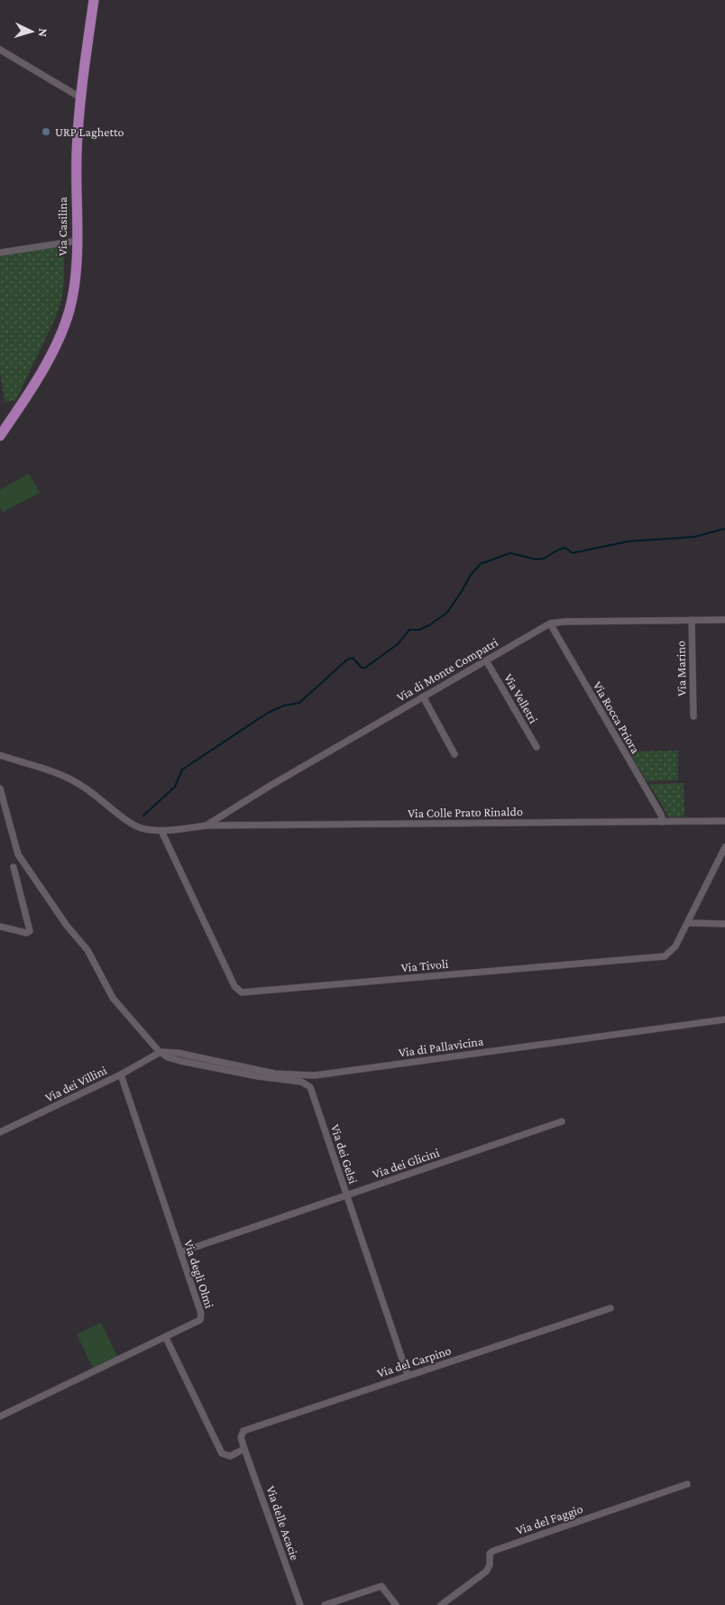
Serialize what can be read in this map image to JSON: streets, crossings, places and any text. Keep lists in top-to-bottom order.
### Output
{
  "streets": {
    "main road": ["Via Casilina"],
    "street": [
      "Via Marino",
      "Via di Monte Compatri",
      "Via Velletri",
      "Via Rocca Priora",
      "Via Colle Prato Rinaldo",
      "Via Tivoli",
      "Via di Pallavicina",
      "Via dei Villini",
      "Via dei Gelsi",
      "Via dei Glicini",
      "Via degli Olmi",
      "Via del Carpino",
      "Via del Faggio",
      "Via delle Acacie"
    ]
  },
  "crossings": [
    ["Via Marino", "Via di Monte Compatri"],
    ["Via di Monte Compatri", "Via Velletri"],
    ["Via di Monte Compatri", "Via Rocca Priora"],
    ["Via di Monte Compatri", "Via Colle Prato Rinaldo"],
    ["Via Rocca Priora", "Via Colle Prato Rinaldo"],
    ["Via Colle Prato Rinaldo", "Via Tivoli"],
    ["Via di Pallavicina", "Via dei Villini"],
    ["Via di Pallavicina", "Via dei Gelsi"],
    ["Via dei Villini", "Via dei Gelsi"],
    ["Via dei Villini", "Via degli Olmi"],
    ["Via dei Gelsi", "Via dei Glicini"],
    ["Via dei Gelsi", "Via del Carpino"],
    ["Via dei Glicini", "Via degli Olmi"],
    ["Via del Carpino", "Via delle Acacie"]
  ],
  "places": ["URP Laghetto"],
  "north": "right"
}
